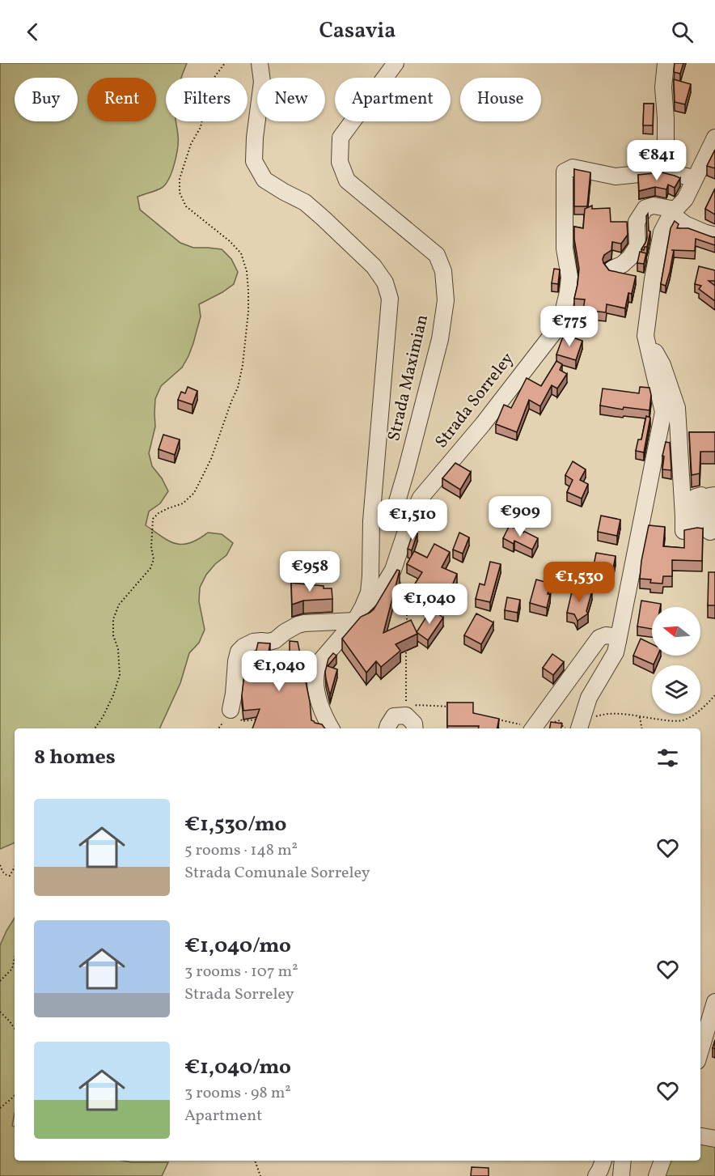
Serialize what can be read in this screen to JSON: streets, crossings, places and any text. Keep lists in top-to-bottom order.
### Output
{
  "streets": {
    "street": ["Strada Maximian", "Strada Sorreley"]
  },
  "crossings": [
    ["Strada Maximian", "Strada Sorreley"]
  ],
  "north": "left",
  "page": {
    "header": "Casavia",
    "chip": [
      "Buy",
      "Rent",
      "Filters",
      "New",
      "Apartment",
      "House"
    ],
    "price": [
      "€841",
      "€775",
      "€909",
      "€1,510",
      "€958",
      "€1,530",
      "€1,040",
      "€1,040"
    ],
    "heading": "8 homes",
    "list": [
      {
        "name": "€1,530/mo",
        "note": "5 rooms · 148 m² · Strada Comunale Sorreley"
      },
      {
        "name": "€1,040/mo",
        "note": "3 rooms · 107 m² · Strada Sorreley"
      },
      {
        "name": "€1,040/mo",
        "note": "3 rooms · 98 m² · Apartment"
      }
    ]
  }
}
